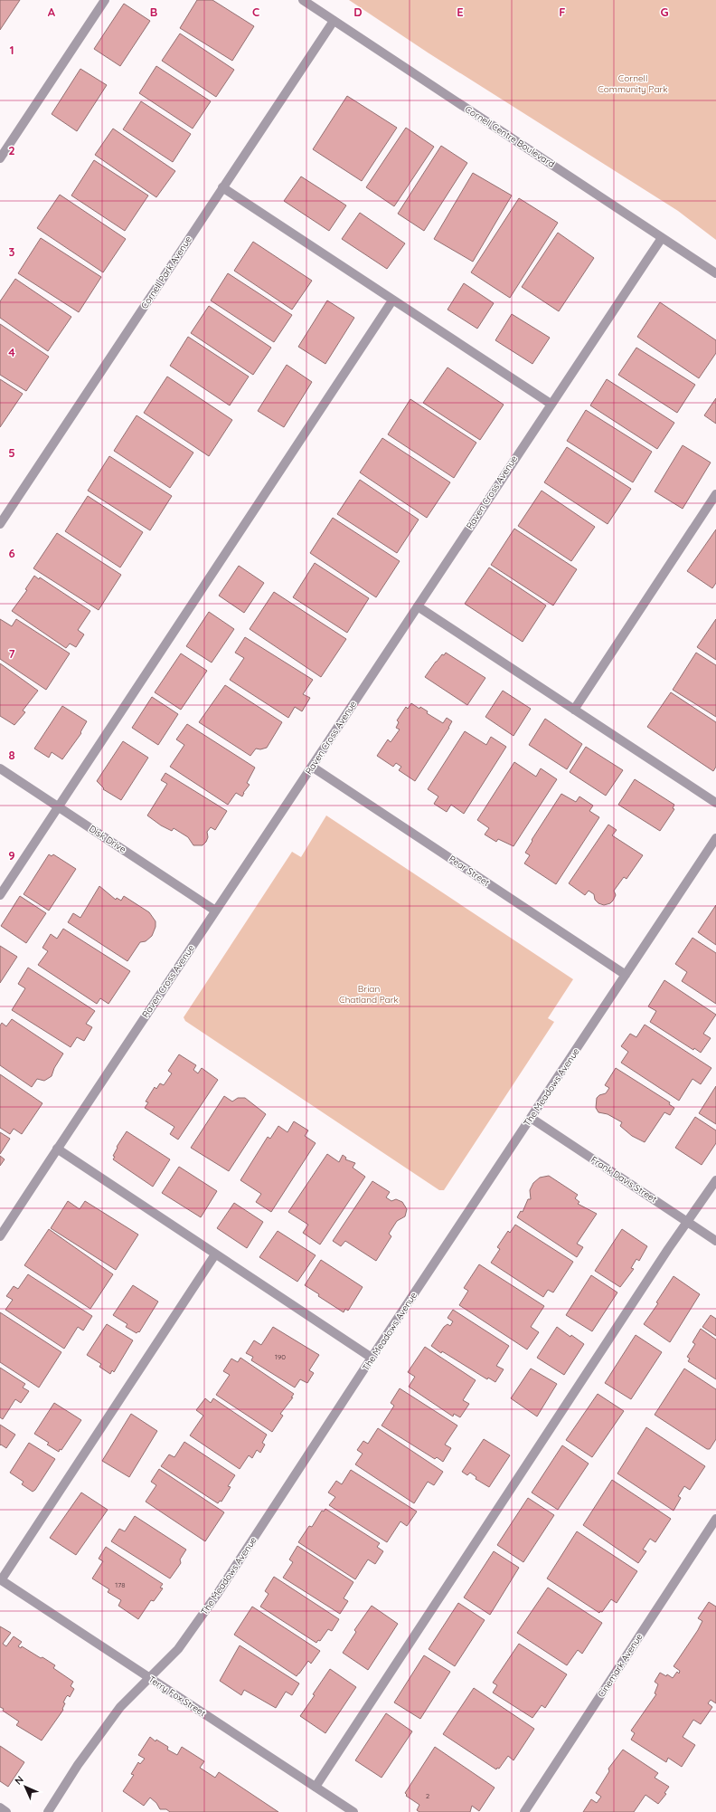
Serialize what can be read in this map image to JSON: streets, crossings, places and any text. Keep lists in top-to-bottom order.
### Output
{
  "streets": {
    "street": [
      "Cornell Centre Boulevard",
      "Cornell Park Avenue",
      "Raven Cross Avenue",
      "Disk Drive",
      "Pear Street",
      "The Meadows Avenue",
      "Frank Davis Street",
      "Cinemark Avenue",
      "Terry Fox Street"
    ]
  },
  "crossings": [
    ["Cornell Centre Boulevard", "Cornell Park Avenue"],
    ["Cornell Centre Boulevard", "Raven Cross Avenue"],
    ["Raven Cross Avenue", "Disk Drive"],
    ["Raven Cross Avenue", "Pear Street"],
    ["Pear Street", "The Meadows Avenue"],
    ["The Meadows Avenue", "Frank Davis Street"],
    ["The Meadows Avenue", "Terry Fox Street"]
  ],
  "parks": ["Cornell Community Park", "Brian Chatland Park"],
  "house_numbers": ["190", "178", "2"],
  "north": "top left",
  "grid": {
    "columns": [
      "A",
      "B",
      "C",
      "D",
      "E",
      "F",
      "G"
    ],
    "rows": [
      "1",
      "2",
      "3",
      "4",
      "5",
      "6",
      "7",
      "8",
      "9"
    ]
  }
}
